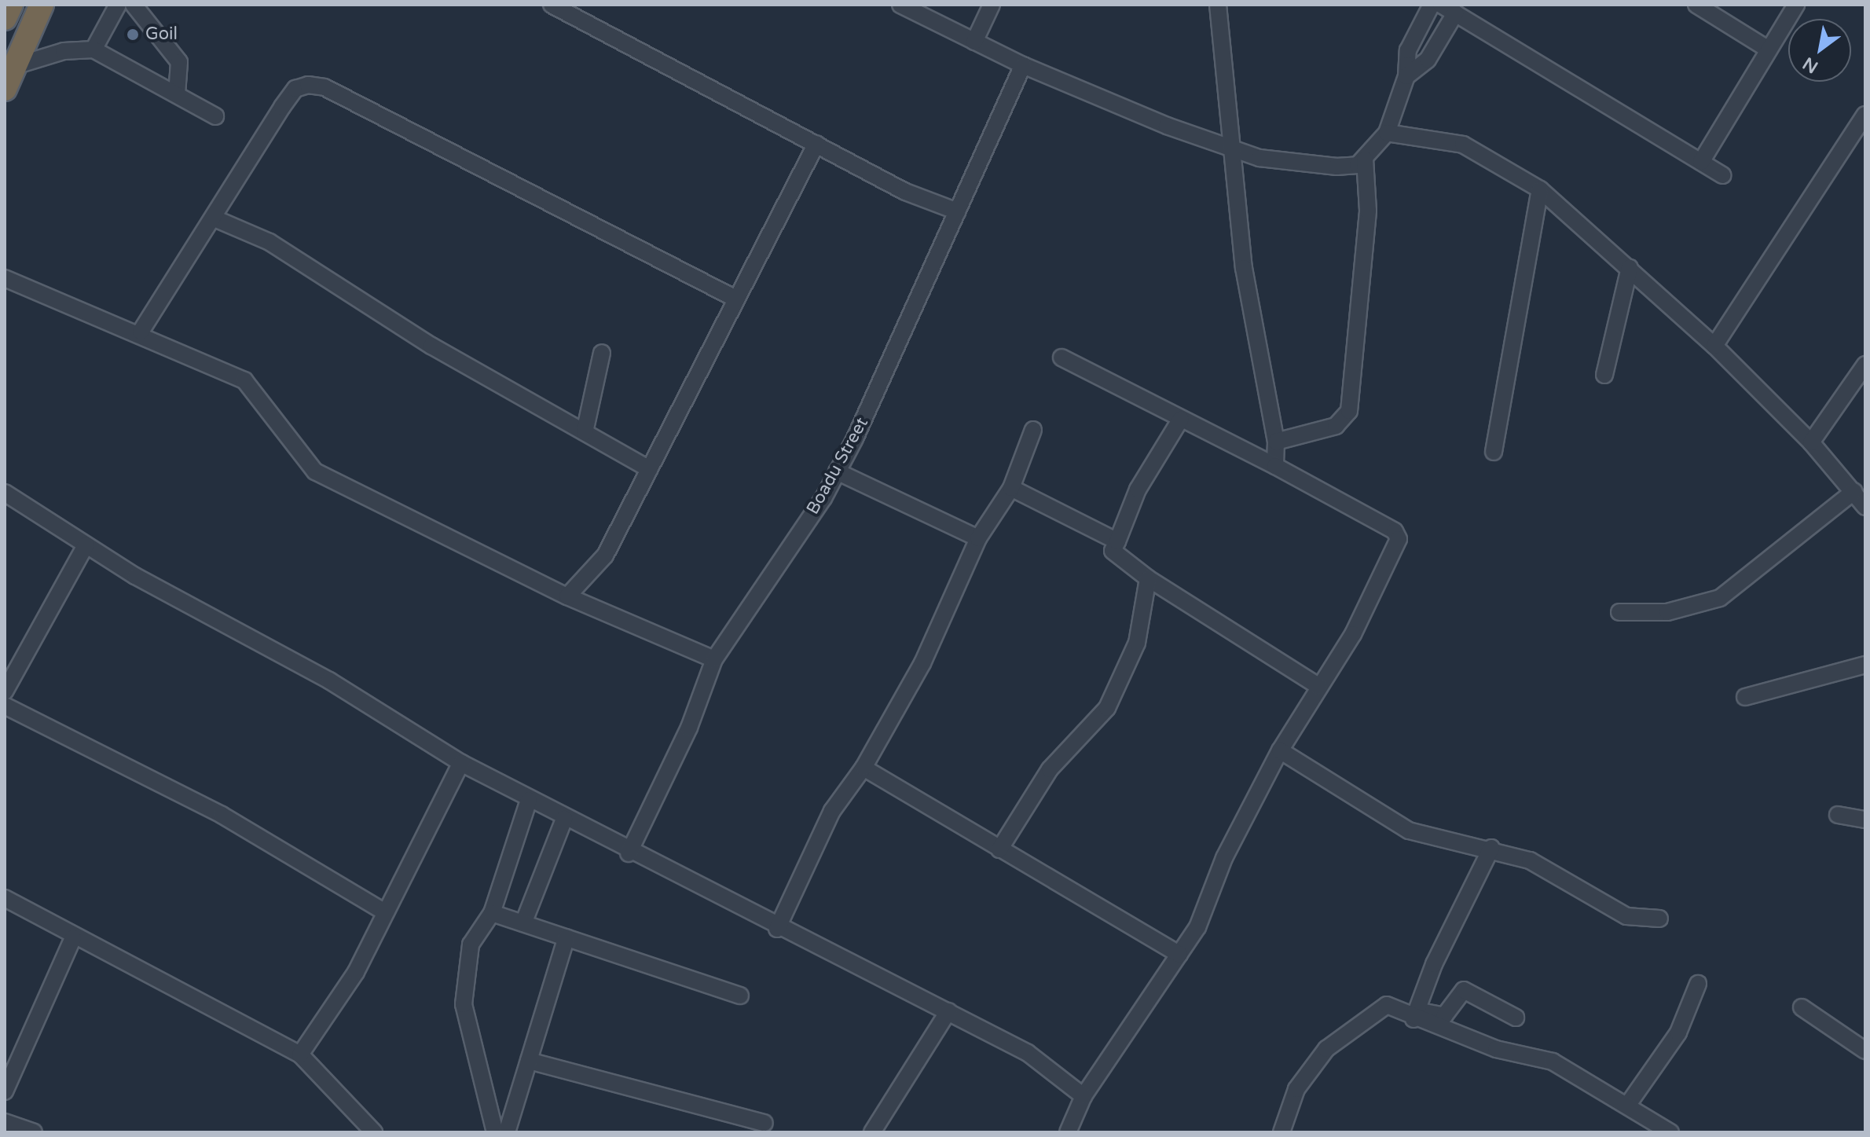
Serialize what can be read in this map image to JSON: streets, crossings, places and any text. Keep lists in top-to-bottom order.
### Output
{
  "streets": {
    "street": ["Boadu Street"]
  },
  "places": ["Goil"],
  "north": "bottom left"
}
